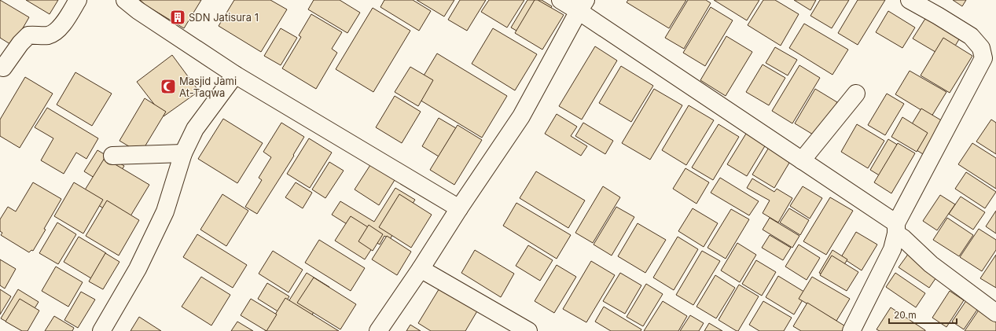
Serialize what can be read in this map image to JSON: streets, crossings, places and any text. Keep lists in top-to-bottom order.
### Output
{
  "places": {
    "building": ["SDN Jatisura 1"],
    "mosque": ["Masjid Jami At-Taqwa"]
  },
  "scale_bar": "20 m"
}
